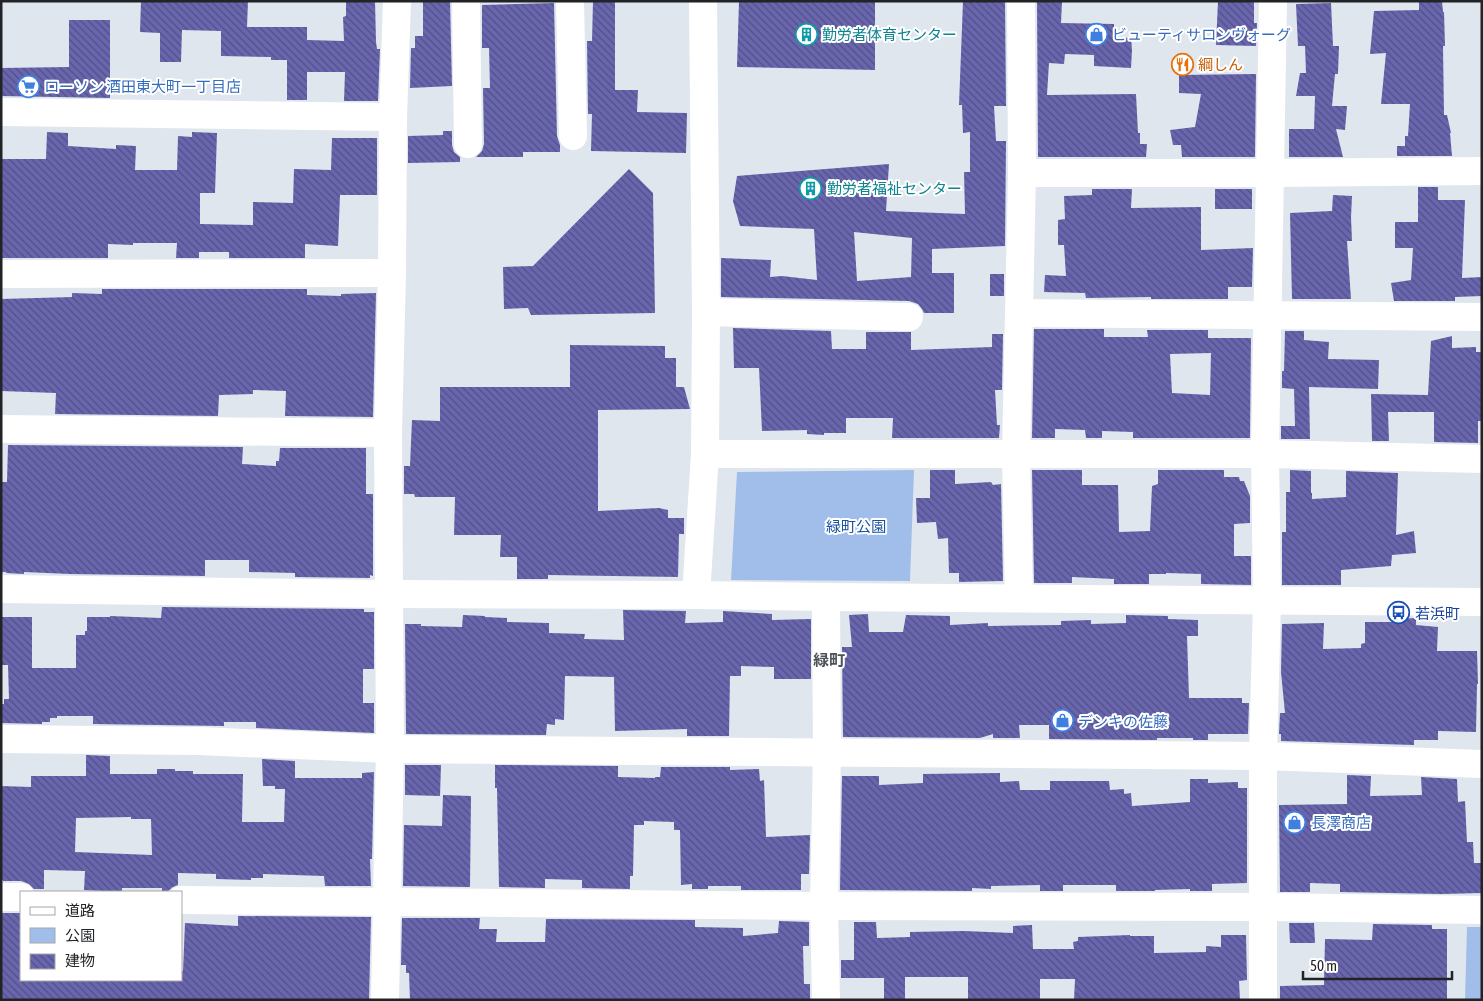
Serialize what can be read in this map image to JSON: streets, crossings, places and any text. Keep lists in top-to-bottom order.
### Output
{
  "districts": ["緑町"],
  "parks": ["緑町公園"],
  "places": {
    "building": ["勤労者体育センター", "勤労者福祉センター"],
    "shop": ["ビューティサロンヴォーグ", "デンキの佐藤", "長澤商店"],
    "restaurant": ["綱しん"],
    "supermarket": ["ローソン 酒田東大町一丁目店"],
    "bus stop": ["若浜町"]
  },
  "legend": ["道路", "公園", "建物"],
  "scale_bar": "50 m"
}
